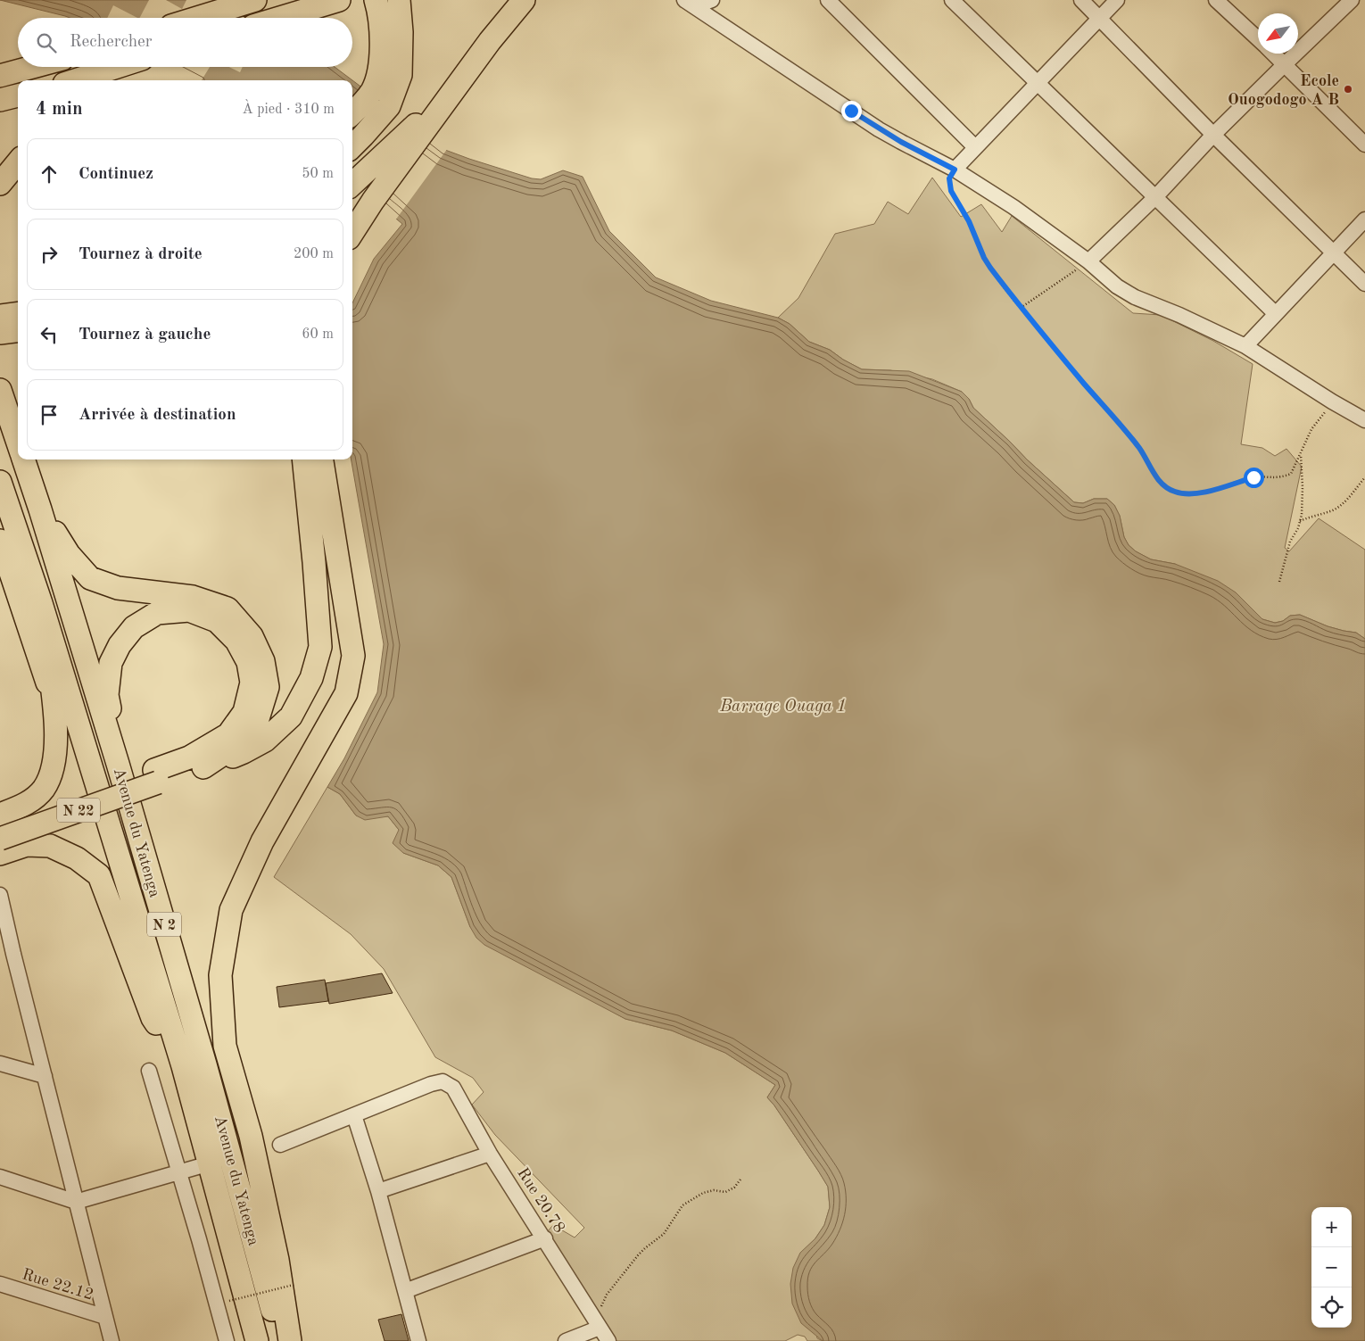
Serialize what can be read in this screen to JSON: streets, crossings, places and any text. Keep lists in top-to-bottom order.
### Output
{
  "streets": {
    "main road": ["N 22", "Avenue du Yatenga", "N 2"],
    "street": ["Rue 20.78", "Rue 22.12"]
  },
  "water": ["Barrage Ouaga 1"],
  "places": ["Ecole Ouogodogo A B"],
  "north": "bottom left",
  "page": {
    "search": "Rechercher",
    "heading": ["4 min", "À pied · 310 m"],
    "list": [
      ["Continuez", "50 m"],
      ["Tournez à droite", "200 m"],
      ["Tournez à gauche", "60 m"],
      "Arrivée à destination"
    ],
    "map_buttons": ["+", "−"]
  }
}
